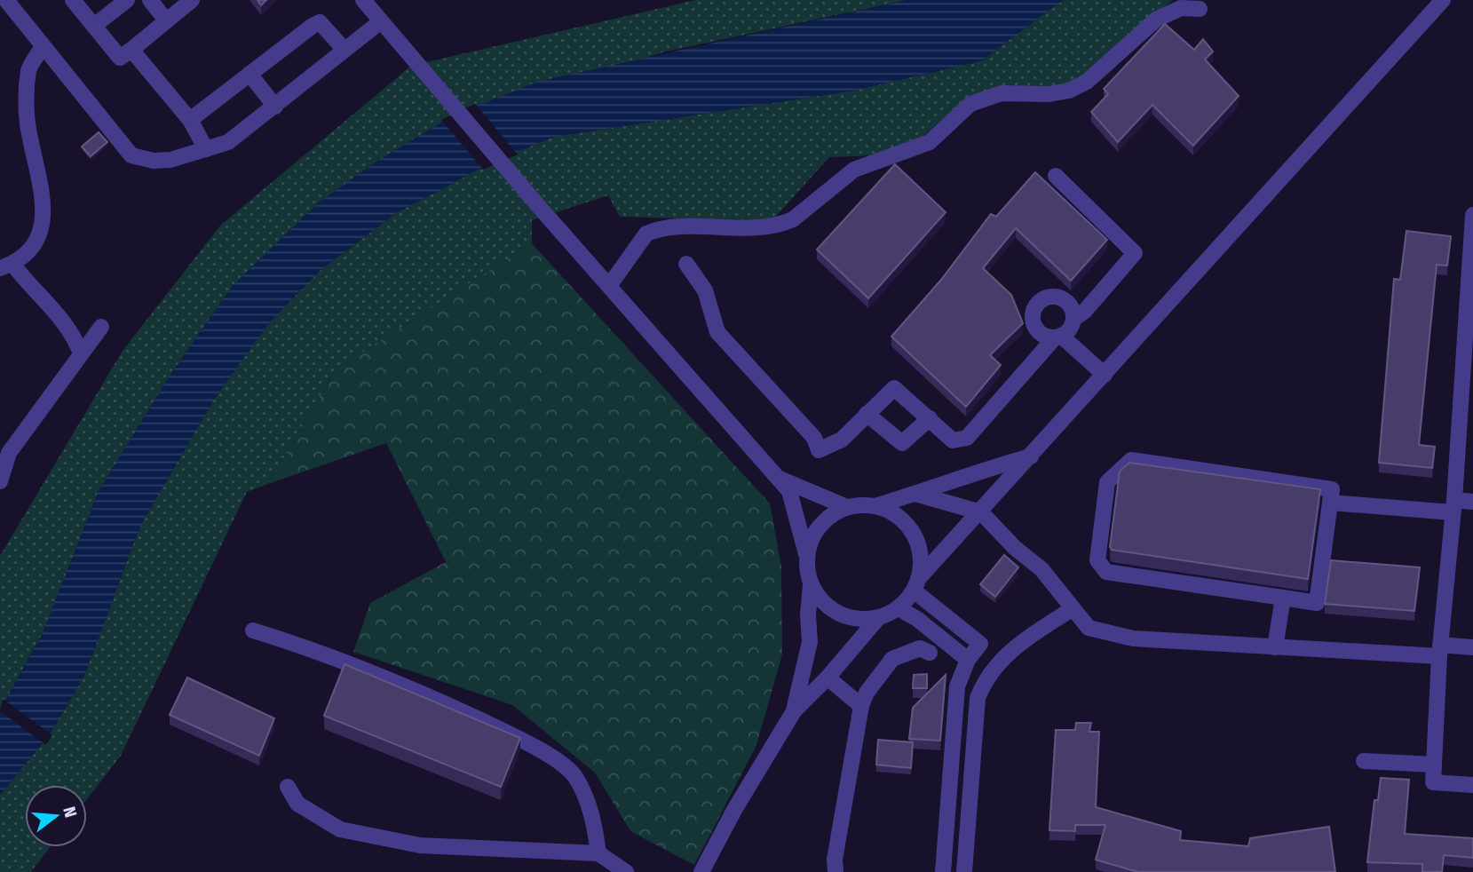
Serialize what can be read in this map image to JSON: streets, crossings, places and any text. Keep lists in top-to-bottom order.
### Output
{
  "north": "right"
}
